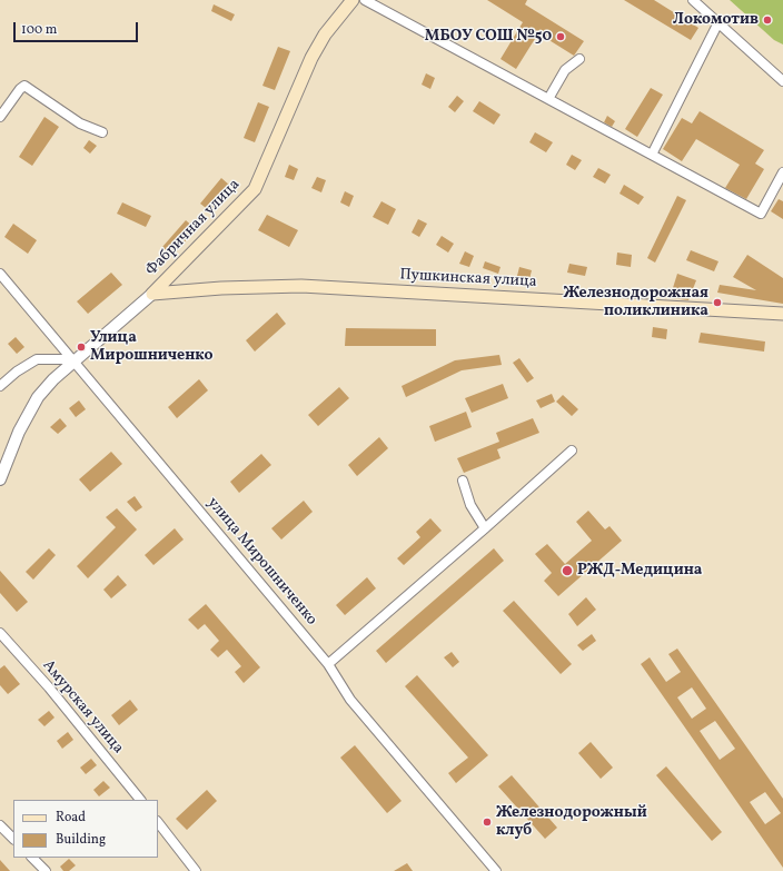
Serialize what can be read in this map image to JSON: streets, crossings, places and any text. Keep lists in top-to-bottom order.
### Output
{
  "streets": {
    "main road": ["Фабричная улица", "Пушкинская улица"],
    "street": ["улица Мирошниченко", "Амурская улица"]
  },
  "crossings": [
    ["Фабричная улица", "Пушкинская улица"],
    ["Фабричная улица", "улица Мирошниченко"]
  ],
  "places": [
    "Локомотив",
    "МБОУ СОШ №50",
    "Железнодорожная поликлиника",
    "Улица Мирошниченко",
    "РЖД-Медицина",
    "Железнодорожный клуб"
  ],
  "legend": ["Road", "Building"],
  "scale_bar": "100 m"
}
